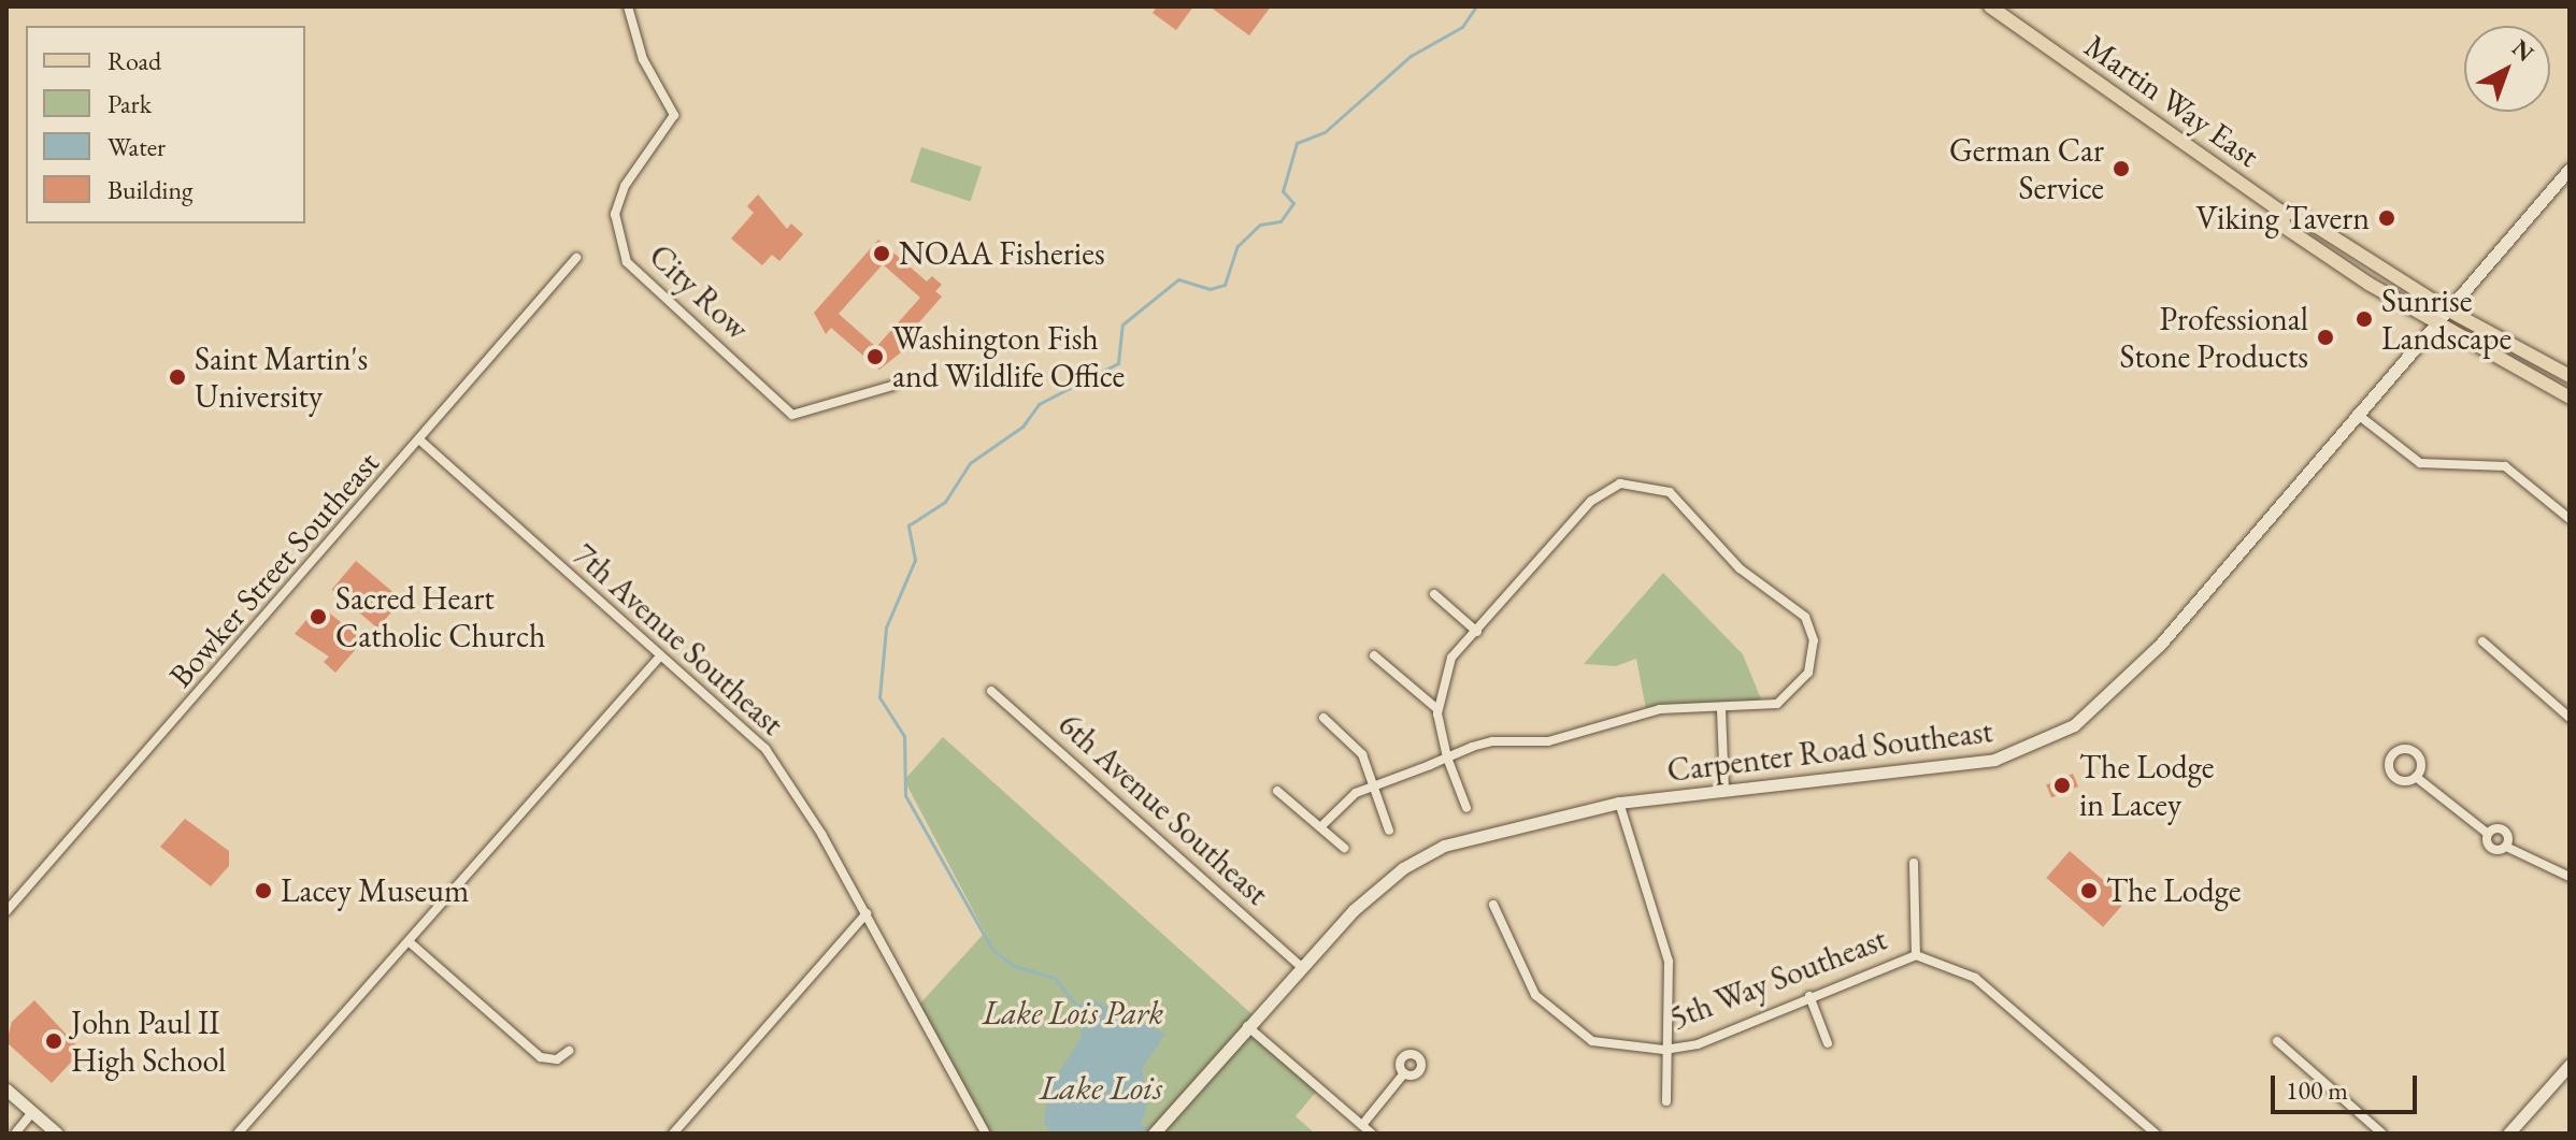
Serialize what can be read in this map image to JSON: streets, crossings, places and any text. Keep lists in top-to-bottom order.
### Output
{
  "streets": {
    "main road": ["Martin Way East", "Carpenter Road Southeast"],
    "street": [
      "City Row",
      "Bowker Street Southeast",
      "7th Avenue Southeast",
      "6th Avenue Southeast",
      "5th Way Southeast"
    ]
  },
  "crossings": [
    ["Martin Way East", "Carpenter Road Southeast"],
    ["Bowker Street Southeast", "7th Avenue Southeast"],
    ["Carpenter Road Southeast", "6th Avenue Southeast"],
    ["Carpenter Road Southeast", "5th Way Southeast"]
  ],
  "water": ["Lake Lois"],
  "parks": ["Lake Lois Park"],
  "places": [
    "German Car Service",
    "Viking Tavern",
    "NOAA Fisheries",
    "Sunrise Landscape",
    "Professional Stone Products",
    "Washington Fish and Wildlife Office",
    "Saint Martin's University",
    "Sacred Heart Catholic Church",
    "The Lodge in Lacey",
    "Lacey Museum",
    "The Lodge",
    "John Paul II High School"
  ],
  "legend": [
    "Road",
    "Park",
    "Water",
    "Building"
  ],
  "scale_bar": "100 m",
  "north": "top right"
}
